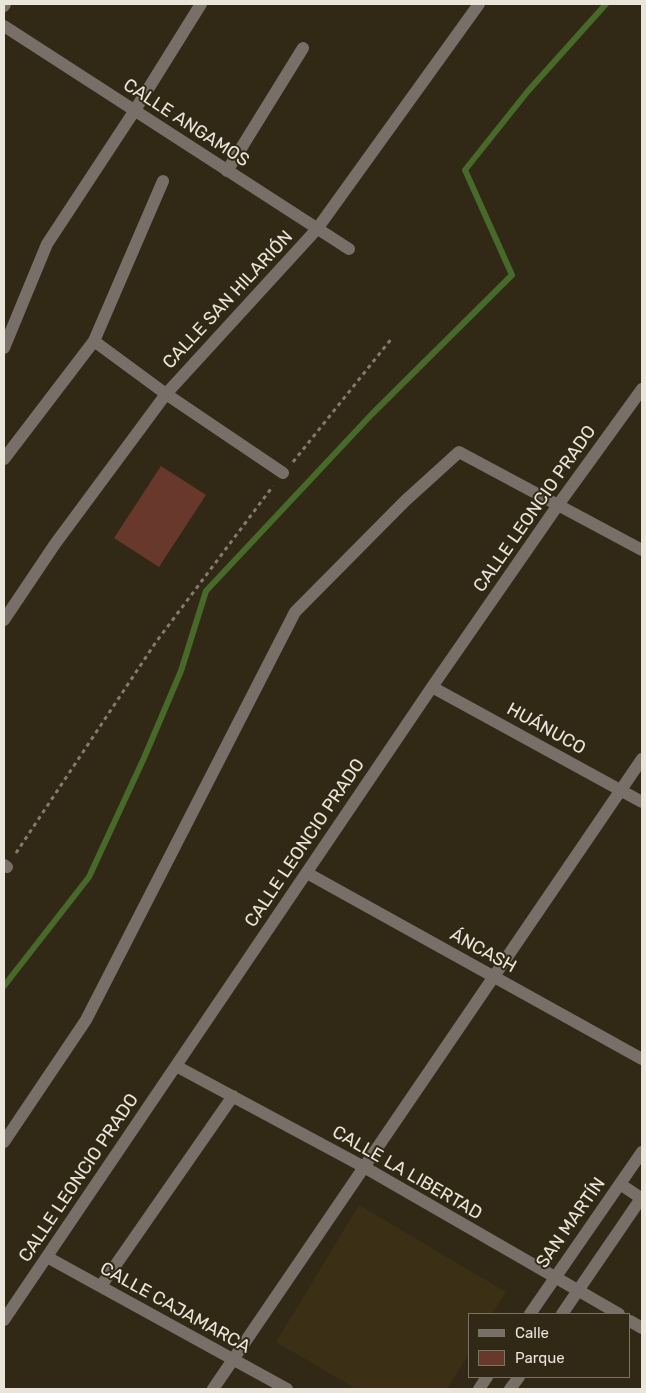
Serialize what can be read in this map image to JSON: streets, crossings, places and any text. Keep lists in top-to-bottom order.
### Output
{
  "streets": {
    "street": [
      "CALLE ANGAMOS",
      "CALLE SAN HILARIÓN",
      "CALLE LEONCIO PRADO",
      "HUÁNUCO",
      "ÁNCASH",
      "CALLE LA LIBERTAD",
      "SAN MARTÍN",
      "CALLE CAJAMARCA"
    ]
  },
  "crossings": [
    ["CALLE ANGAMOS", "CALLE SAN HILARIÓN"],
    ["CALLE LEONCIO PRADO", "HUÁNUCO"],
    ["CALLE LEONCIO PRADO", "ÁNCASH"],
    ["CALLE LEONCIO PRADO", "CALLE LA LIBERTAD"],
    ["CALLE LEONCIO PRADO", "CALLE CAJAMARCA"],
    ["CALLE LA LIBERTAD", "SAN MARTÍN"]
  ],
  "legend": ["Calle", "Parque"]
}
